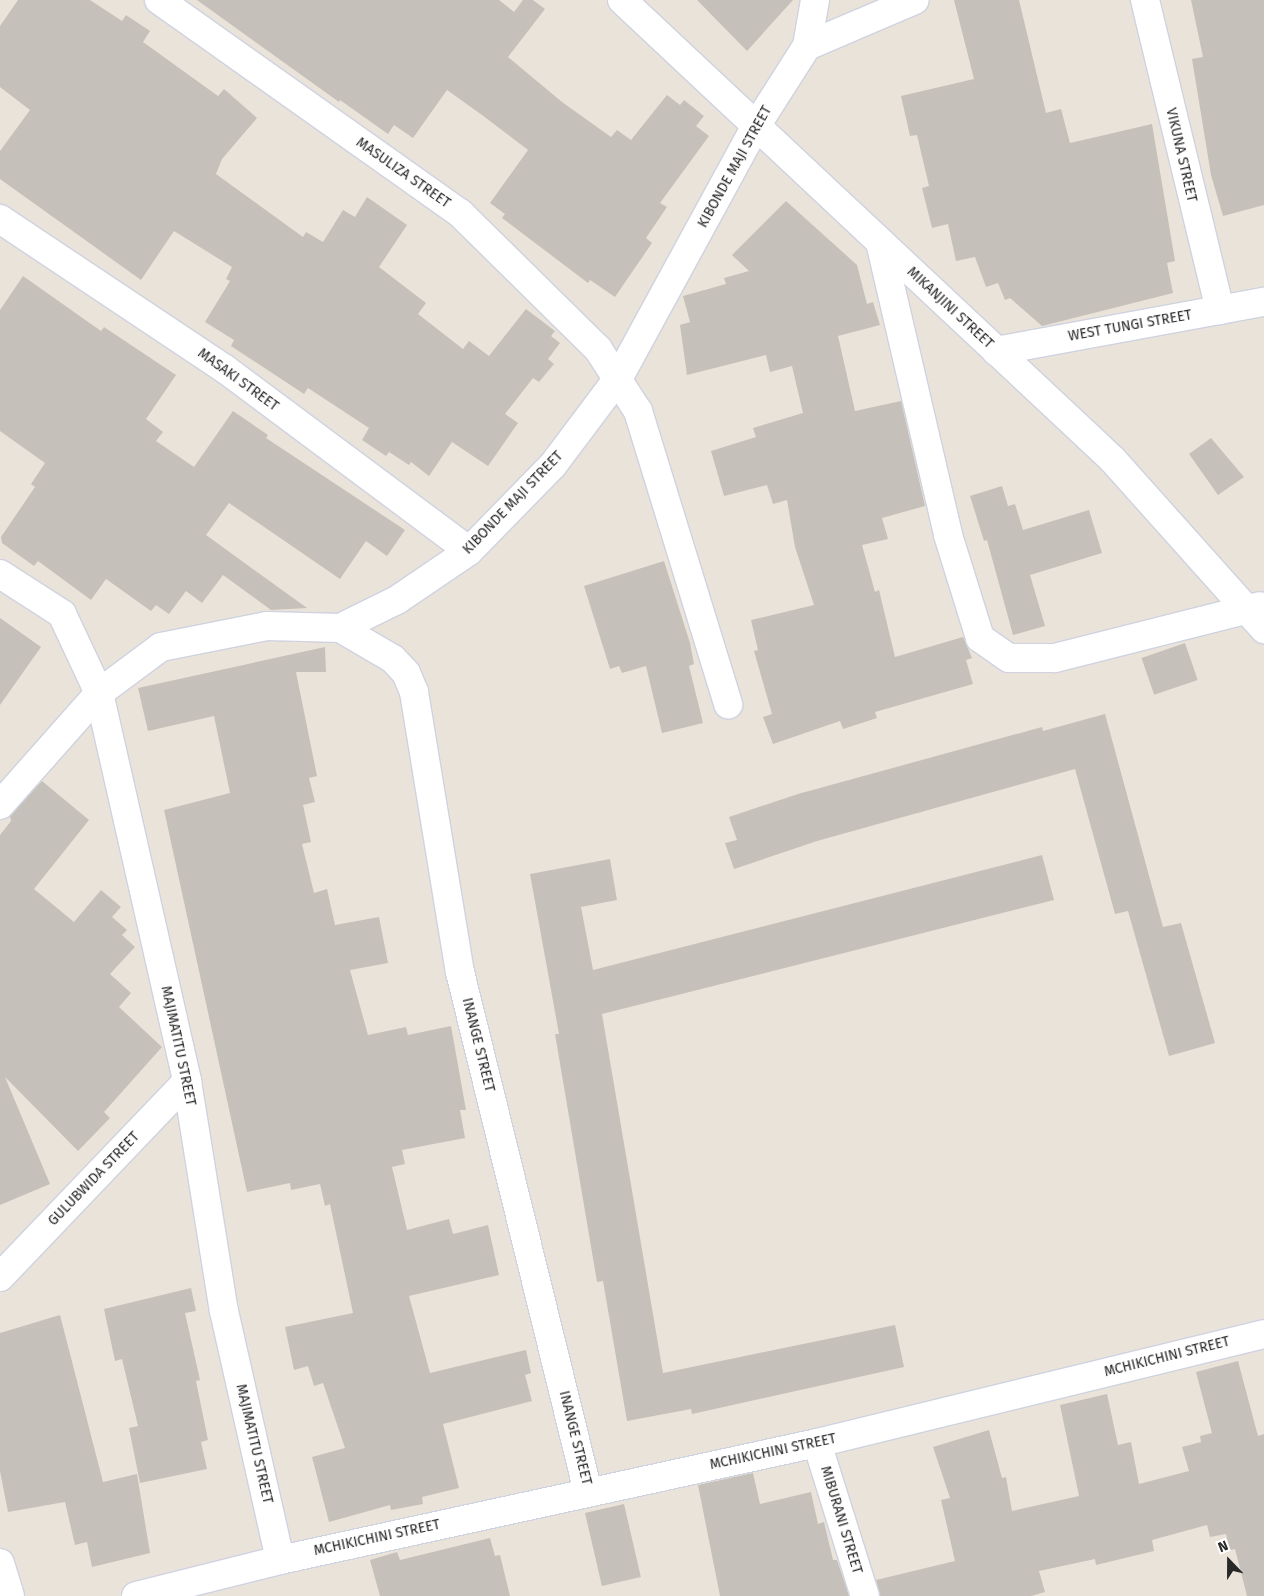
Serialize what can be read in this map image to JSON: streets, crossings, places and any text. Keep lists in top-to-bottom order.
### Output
{
  "streets": {
    "street": [
      "VIKUNA STREET",
      "KIBONDE MAJI STREET",
      "MASULIZA STREET",
      "MIKANJINI STREET",
      "WEST TUNGI STREET",
      "MASAKI STREET",
      "INANGE STREET",
      "MAJIMATITU STREET",
      "GULUBWIDA STREET",
      "MCHIKICHINI STREET",
      "MIBURANI STREET"
    ]
  },
  "crossings": [
    ["VIKUNA STREET", "WEST TUNGI STREET"],
    ["KIBONDE MAJI STREET", "MASULIZA STREET"],
    ["KIBONDE MAJI STREET", "MIKANJINI STREET"],
    ["KIBONDE MAJI STREET", "MASAKI STREET"],
    ["KIBONDE MAJI STREET", "INANGE STREET"],
    ["KIBONDE MAJI STREET", "MAJIMATITU STREET"],
    ["MIKANJINI STREET", "WEST TUNGI STREET"],
    ["INANGE STREET", "MCHIKICHINI STREET"],
    ["MAJIMATITU STREET", "GULUBWIDA STREET"],
    ["MAJIMATITU STREET", "MCHIKICHINI STREET"],
    ["MCHIKICHINI STREET", "MIBURANI STREET"]
  ],
  "north": "top"
}
